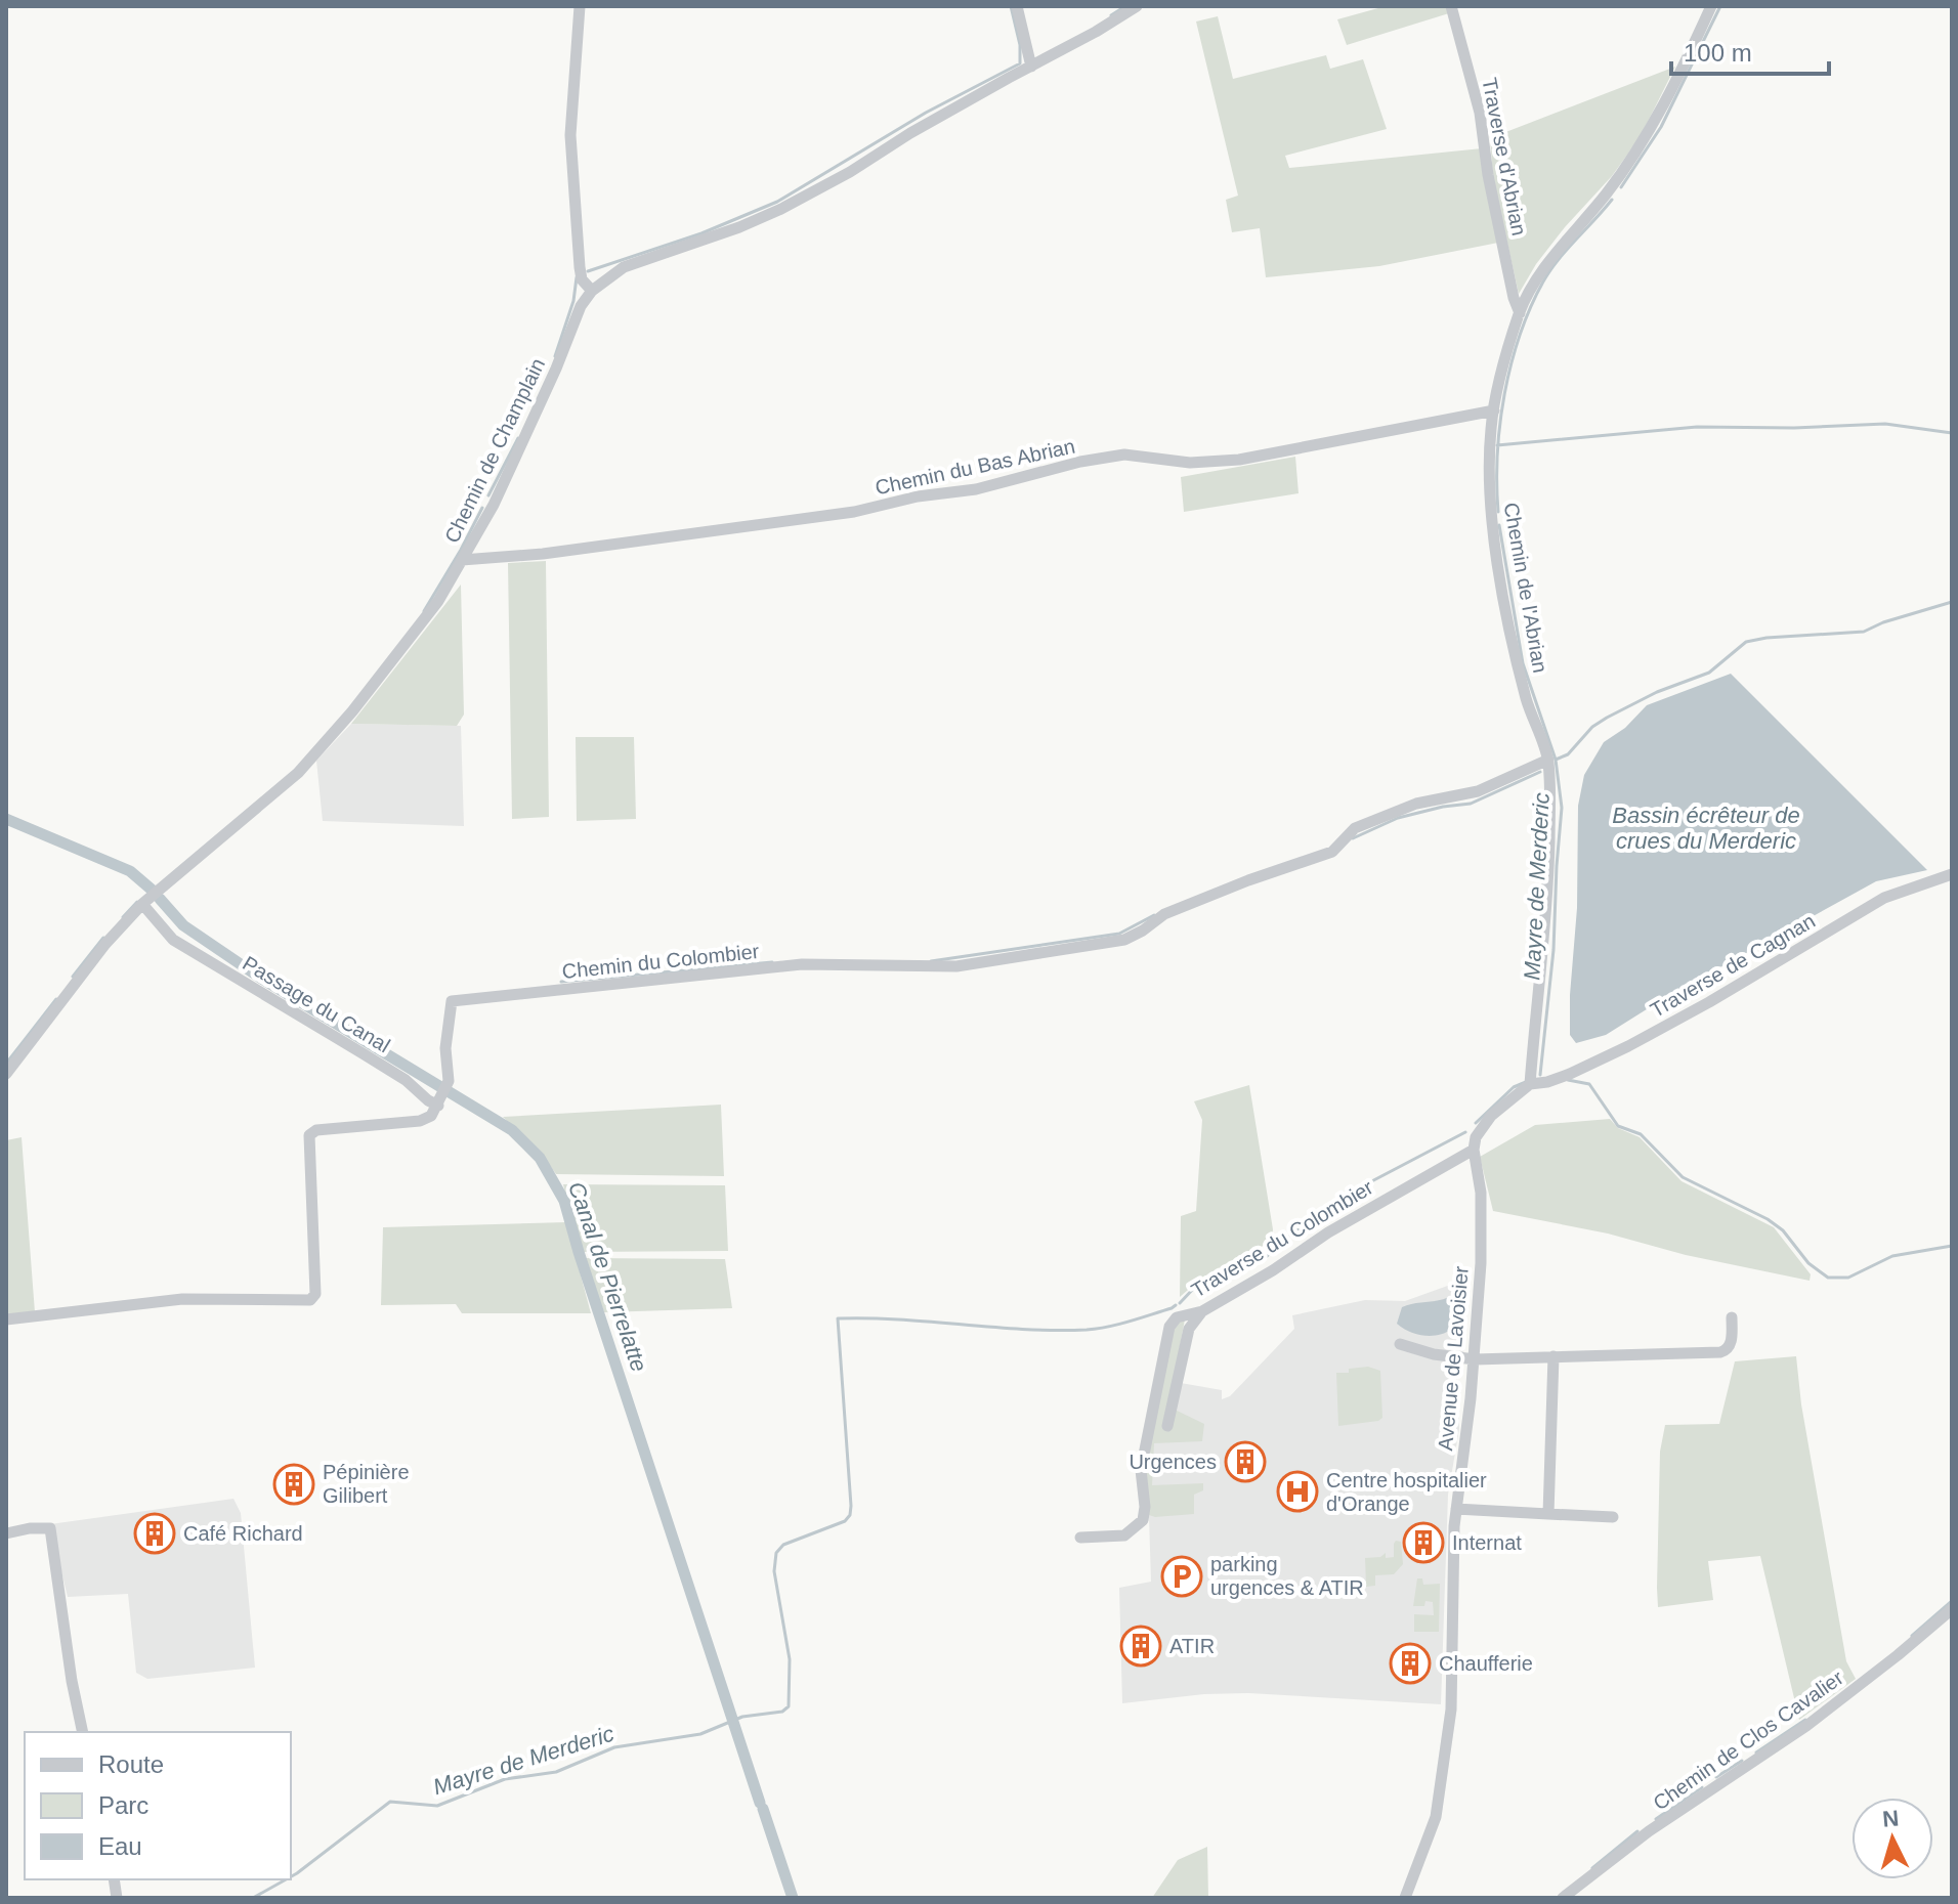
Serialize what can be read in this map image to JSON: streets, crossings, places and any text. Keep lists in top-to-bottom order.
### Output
{
  "streets": {
    "street": [
      "Traverse d'Abrian",
      "Chemin de Champlain",
      "Chemin du Bas Abrian",
      "Chemin de l'Abrian",
      "Chemin du Colombier",
      "Traverse de Cagnan",
      "Passage du Canal",
      "Traverse du Colombier",
      "Avenue de Lavoisier",
      "Chemin de Clos Cavalier"
    ]
  },
  "crossings": [
    ["Traverse d'Abrian", "Chemin de l'Abrian"],
    ["Chemin de Champlain", "Chemin du Bas Abrian"],
    ["Chemin de Champlain", "Passage du Canal"],
    ["Chemin du Bas Abrian", "Chemin de l'Abrian"],
    ["Chemin de l'Abrian", "Chemin du Colombier"],
    ["Chemin de l'Abrian", "Traverse de Cagnan"],
    ["Chemin du Colombier", "Passage du Canal"],
    ["Traverse du Colombier", "Avenue de Lavoisier"]
  ],
  "water": ["Bassin écrêteur de crues du Merderic", "Mayre de Merderic", "Canal de Pierrelatte"],
  "places": {
    "building": [
      "Urgences",
      "Pépinière Gilibert",
      "Café Richard",
      "Internat",
      "ATIR",
      "Chaufferie"
    ],
    "hospital": ["Centre hospitalier d'Orange"],
    "parking": ["parking urgences & ATIR"]
  },
  "legend": ["Route", "Parc", "Eau"],
  "scale_bar": "100 m",
  "north": "top"
}
